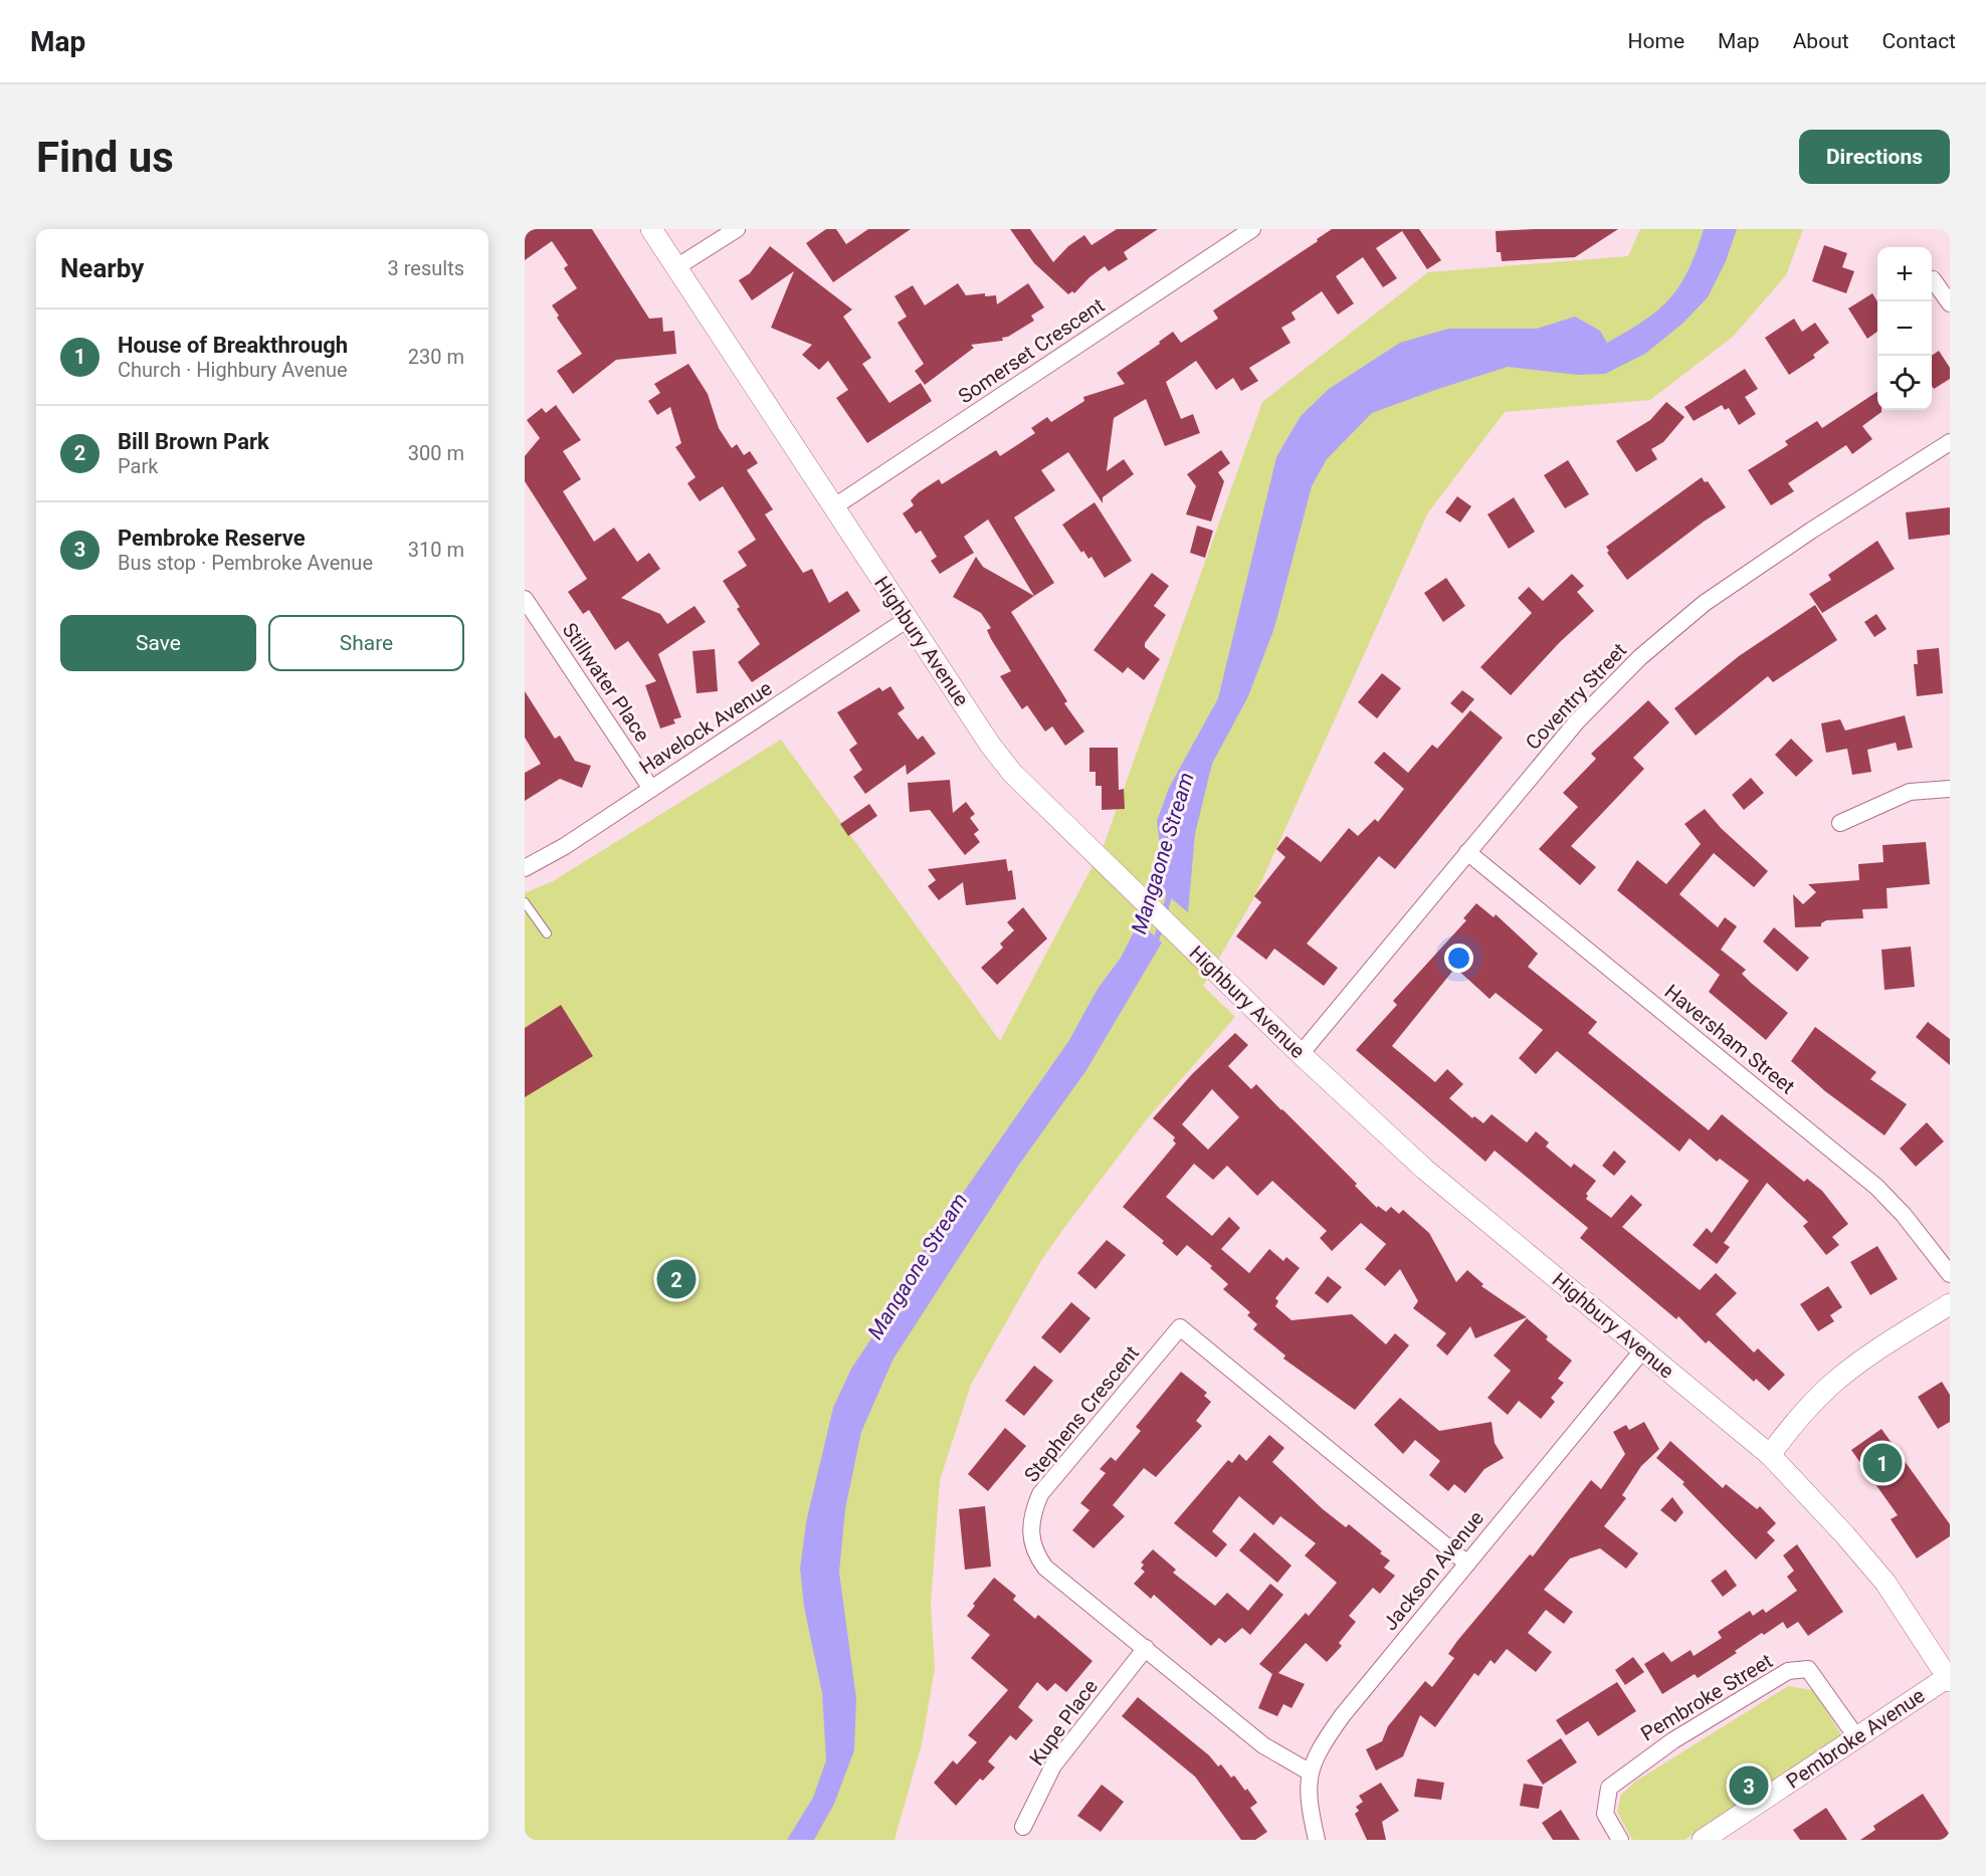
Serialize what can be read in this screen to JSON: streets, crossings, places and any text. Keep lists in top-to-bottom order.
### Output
{
  "streets": {
    "street": [
      "Somerset Crescent",
      "Highbury Avenue",
      "Stillwater Place",
      "Coventry Street",
      "Havelock Avenue",
      "Haversham Street",
      "Stephens Crescent",
      "Jackson Avenue",
      "Pembroke Street",
      "Kupe Place",
      "Pembroke Avenue"
    ]
  },
  "crossings": [
    ["Somerset Crescent", "Highbury Avenue"],
    ["Highbury Avenue", "Coventry Street"],
    ["Highbury Avenue", "Havelock Avenue"],
    ["Highbury Avenue", "Jackson Avenue"],
    ["Highbury Avenue", "Pembroke Avenue"],
    ["Stillwater Place", "Havelock Avenue"],
    ["Coventry Street", "Haversham Street"],
    ["Stephens Crescent", "Jackson Avenue"],
    ["Stephens Crescent", "Kupe Place"],
    ["Pembroke Street", "Pembroke Avenue"]
  ],
  "water": ["Mangaone Stream"],
  "page": {
    "header": "Map",
    "nav": [
      "Home",
      "Map",
      "About",
      "Contact"
    ],
    "buttons": [
      "Directions",
      ["Save", "Share"]
    ],
    "title": "Find us",
    "heading": ["Nearby", "3 results"],
    "map_buttons": ["+", "−"],
    "list": [
      {
        "mark": "1",
        "name": "House of Breakthrough",
        "note": "Church · Highbury Avenue",
        "value": "230 m"
      },
      {
        "mark": "2",
        "name": "Bill Brown Park",
        "note": "Park",
        "value": "300 m"
      },
      {
        "mark": "3",
        "name": "Pembroke Reserve",
        "note": "Bus stop · Pembroke Avenue",
        "value": "310 m"
      }
    ],
    "pins": ["2", "1", "3"]
  }
}
